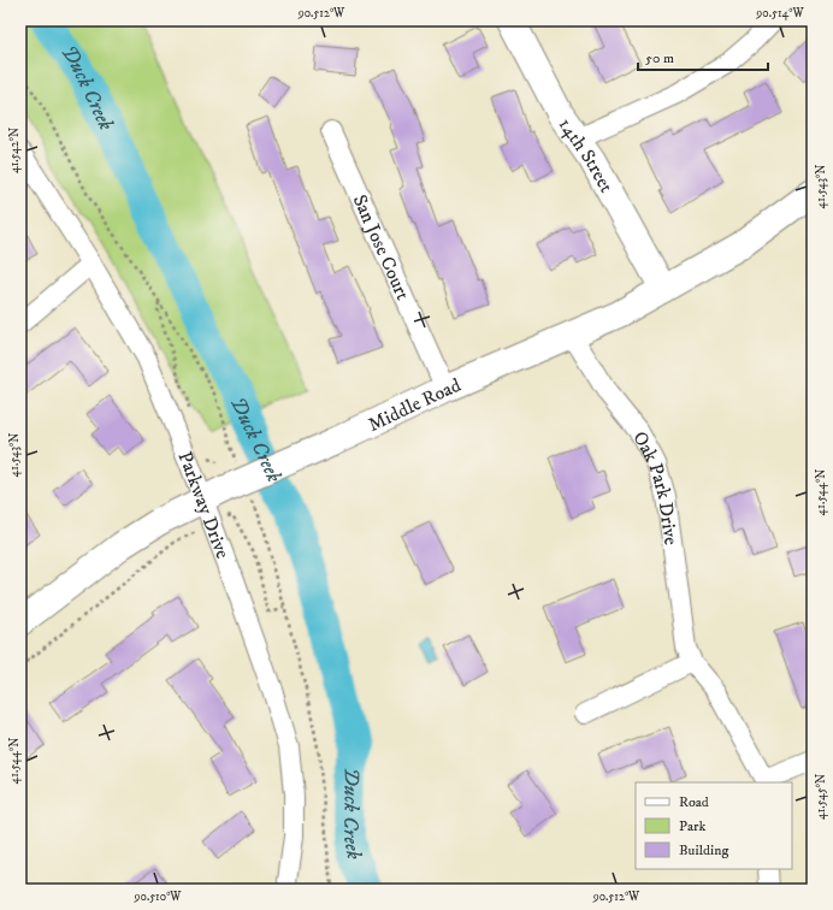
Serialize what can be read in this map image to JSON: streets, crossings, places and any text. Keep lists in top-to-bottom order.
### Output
{
  "streets": {
    "main road": ["14th Street", "Middle Road"],
    "street": ["San Jose Court", "Oak Park Drive", "Parkway Drive"]
  },
  "crossings": [
    ["14th Street", "Middle Road"],
    ["San Jose Court", "Middle Road"],
    ["Middle Road", "Oak Park Drive"],
    ["Middle Road", "Parkway Drive"]
  ],
  "water": ["Duck Creek"],
  "legend": ["Road", "Park", "Building"],
  "scale_bar": "50 m",
  "coordinates": [
    "90.512°W",
    "90.514°W",
    "41.542°N",
    "41.543°N",
    "41.544°N",
    "41.545°N",
    "90.510°W"
  ]
}
